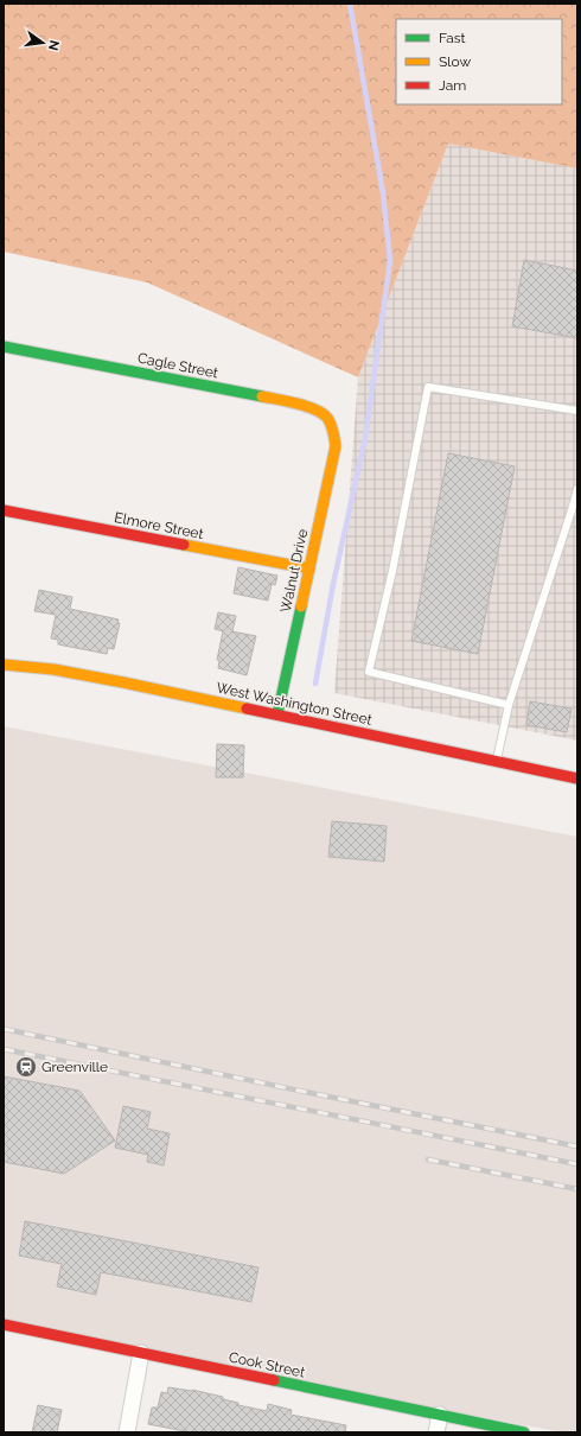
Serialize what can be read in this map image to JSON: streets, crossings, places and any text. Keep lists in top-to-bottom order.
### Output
{
  "streets": {
    "street": [
      "Cagle Street",
      "Elmore Street",
      "Walnut Drive",
      "West Washington Street",
      "Cook Street"
    ]
  },
  "crossings": [
    ["Cagle Street", "Walnut Drive"],
    ["Elmore Street", "Walnut Drive"],
    ["Walnut Drive", "West Washington Street"]
  ],
  "places": {
    "station": ["Greenville"]
  },
  "legend": ["Fast", "Slow", "Jam"],
  "north": "right"
}
